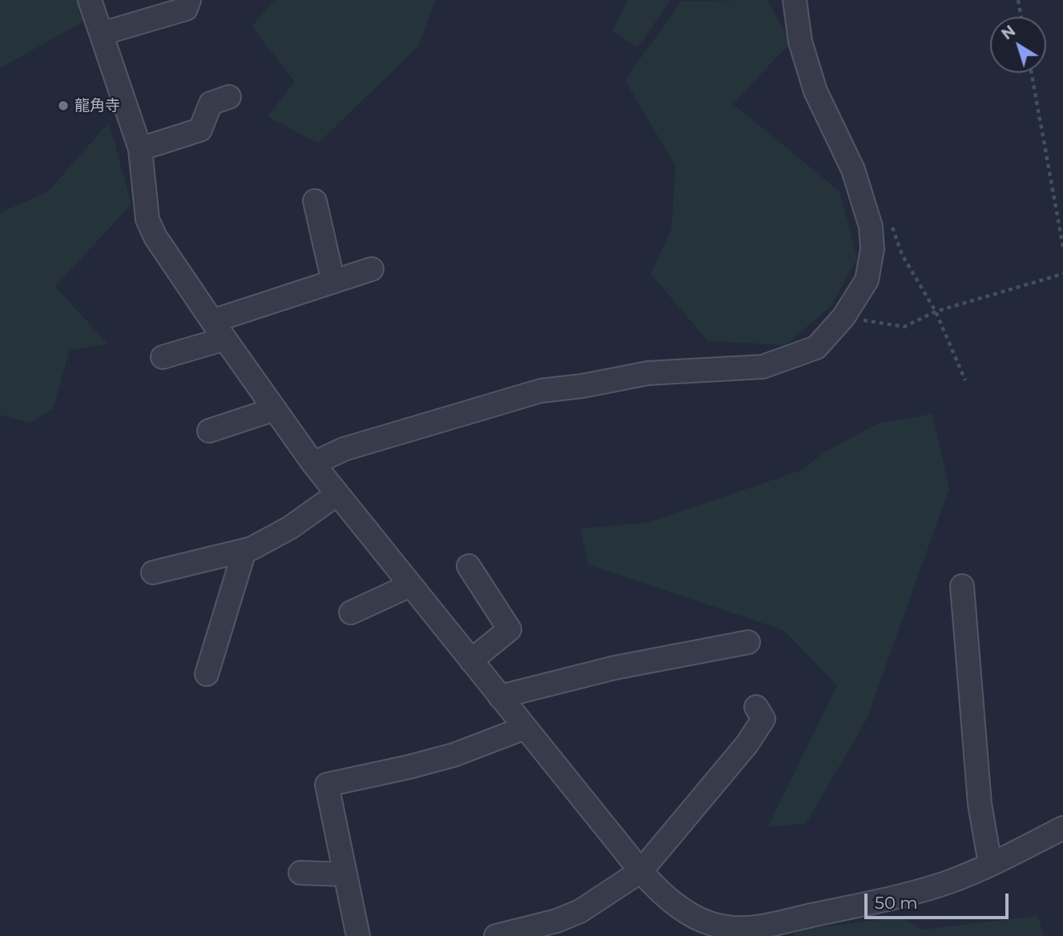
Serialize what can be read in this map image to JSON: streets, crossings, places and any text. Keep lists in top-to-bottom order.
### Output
{
  "places": ["龍角寺"],
  "scale_bar": "50 m",
  "north": "top left"
}
